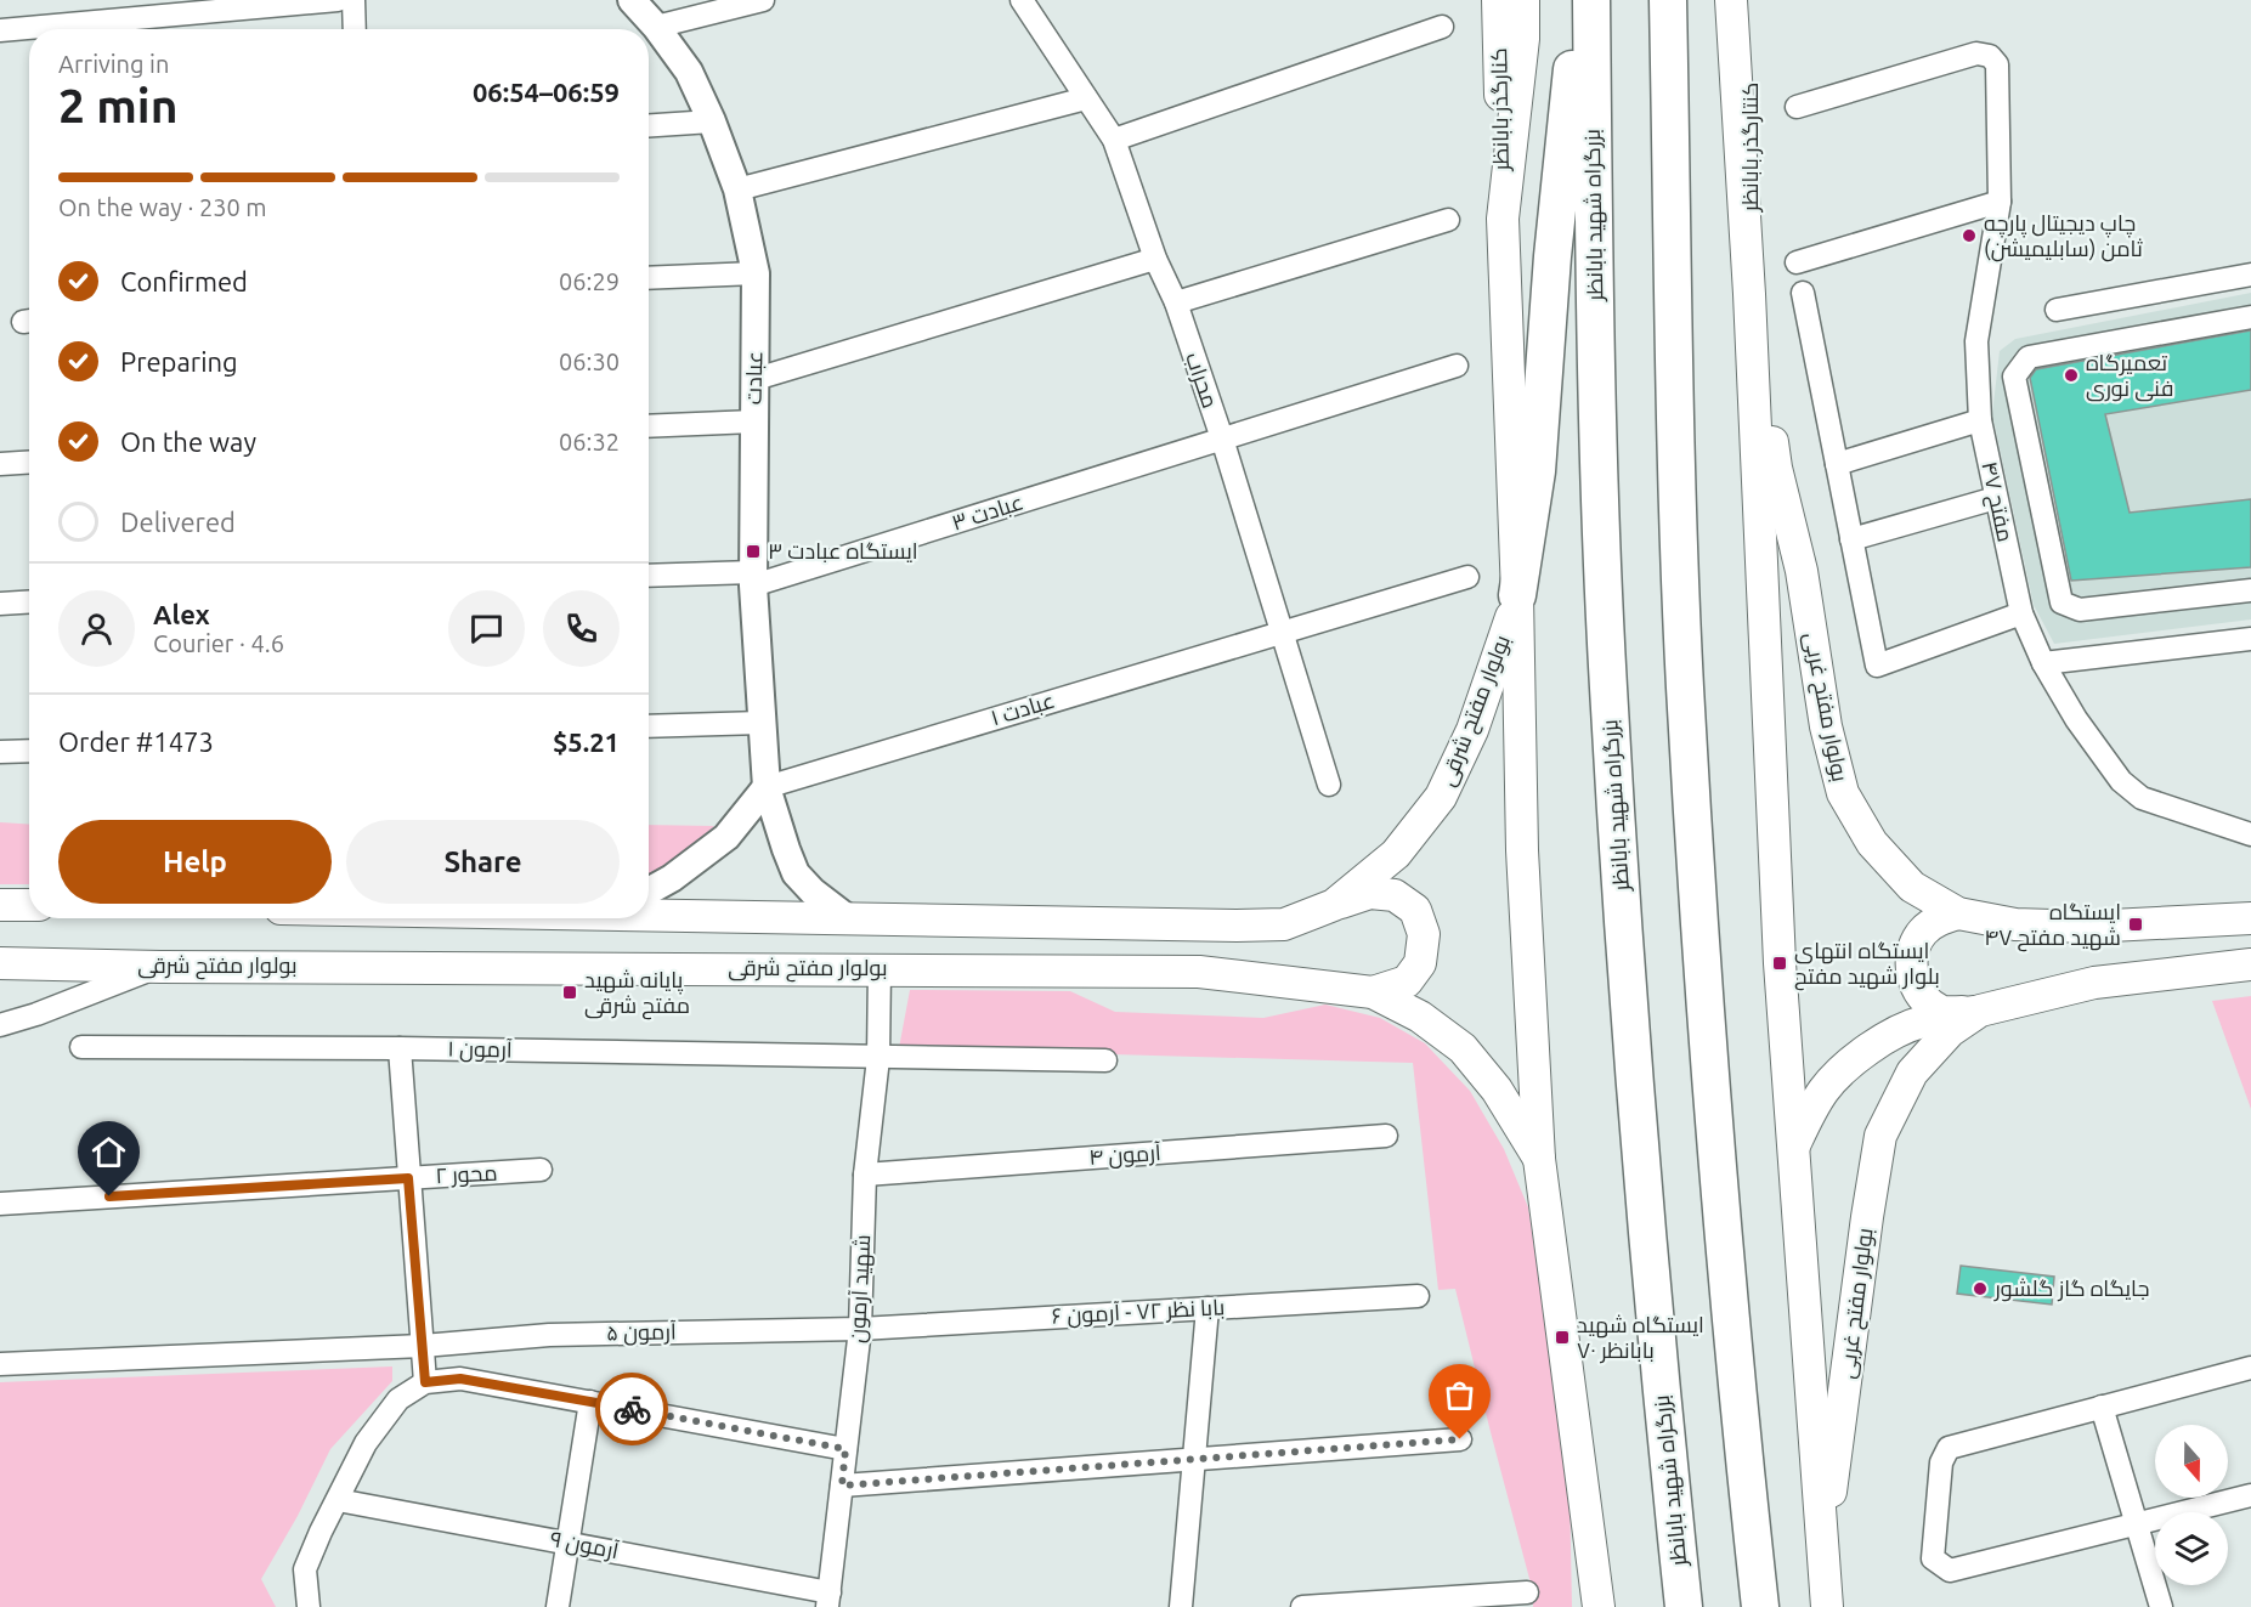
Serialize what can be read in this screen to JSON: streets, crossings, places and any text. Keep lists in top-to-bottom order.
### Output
{
  "streets": {
    "highway": ["بزرگراه شهید بابانظر"],
    "main road": [
      "کنارگذر بابانظر",
      "کنتارگذر بابانظر",
      "بولوار مفتح غربی",
      "بولوار مفتح شرقی"
    ],
    "street": [
      "عبادت",
      "محراب",
      "مفتح ۴۷",
      "عبادت ۳",
      "عبادت ۱",
      "آرمون ۱",
      "آرمون ۴",
      "محور ۲",
      "شهید آرمون",
      "بابا نظر ۷۲ - آرمون ۶",
      "آرمون ۵",
      "آرمون ۹"
    ]
  },
  "crossings": [
    ["کنتارگذر بابانظر", "بولوار مفتح غربی"],
    ["عبادت", "عبادت ۳"],
    ["عبادت", "عبادت ۱"],
    ["عبادت", "بولوار مفتح شرقی"],
    ["محراب", "عبادت ۳"],
    ["محراب", "عبادت ۱"],
    ["بولوار مفتح شرقی", "شهید آرمون"],
    ["آرمون ۱", "شهید آرمون"],
    ["آرمون ۴", "شهید آرمون"],
    ["شهید آرمون", "بابا نظر ۷۲ - آرمون ۶"],
    ["شهید آرمون", "آرمون ۵"],
    ["شهید آرمون", "آرمون ۹"],
    ["بابا نظر ۷۲ - آرمون ۶", "آرمون ۵"]
  ],
  "places": {
    "other": ["چاپ دیجیتال پارچه ثامن (سابلیمیشن)", "تعمیرگاه فنی نوری", "جایگاه گاز گلشور"],
    "transit": [
      "ایستگاه عبادت ۳",
      "ایستگاه شهید مفتح ۴۷",
      "ایستگاه انتهای بلوار شهید مفتح",
      "پایانه شهید مفتح شرقی",
      "ایستگاه شهید بابانظر ۷۰"
    ]
  },
  "north": "bottom",
  "page": {
    "heading": ["2 min", "Arriving in", "06:54–06:59"],
    "panel": [
      "Alex",
      "Courier · 4.6",
      "Order #1473",
      "$5.21"
    ],
    "bar": "On the way · 230 m",
    "list": [
      ["Confirmed", "06:29"],
      ["Preparing", "06:30"],
      ["On the way", "06:32"],
      "Delivered"
    ],
    "buttons": ["Help", "Share"]
  }
}
